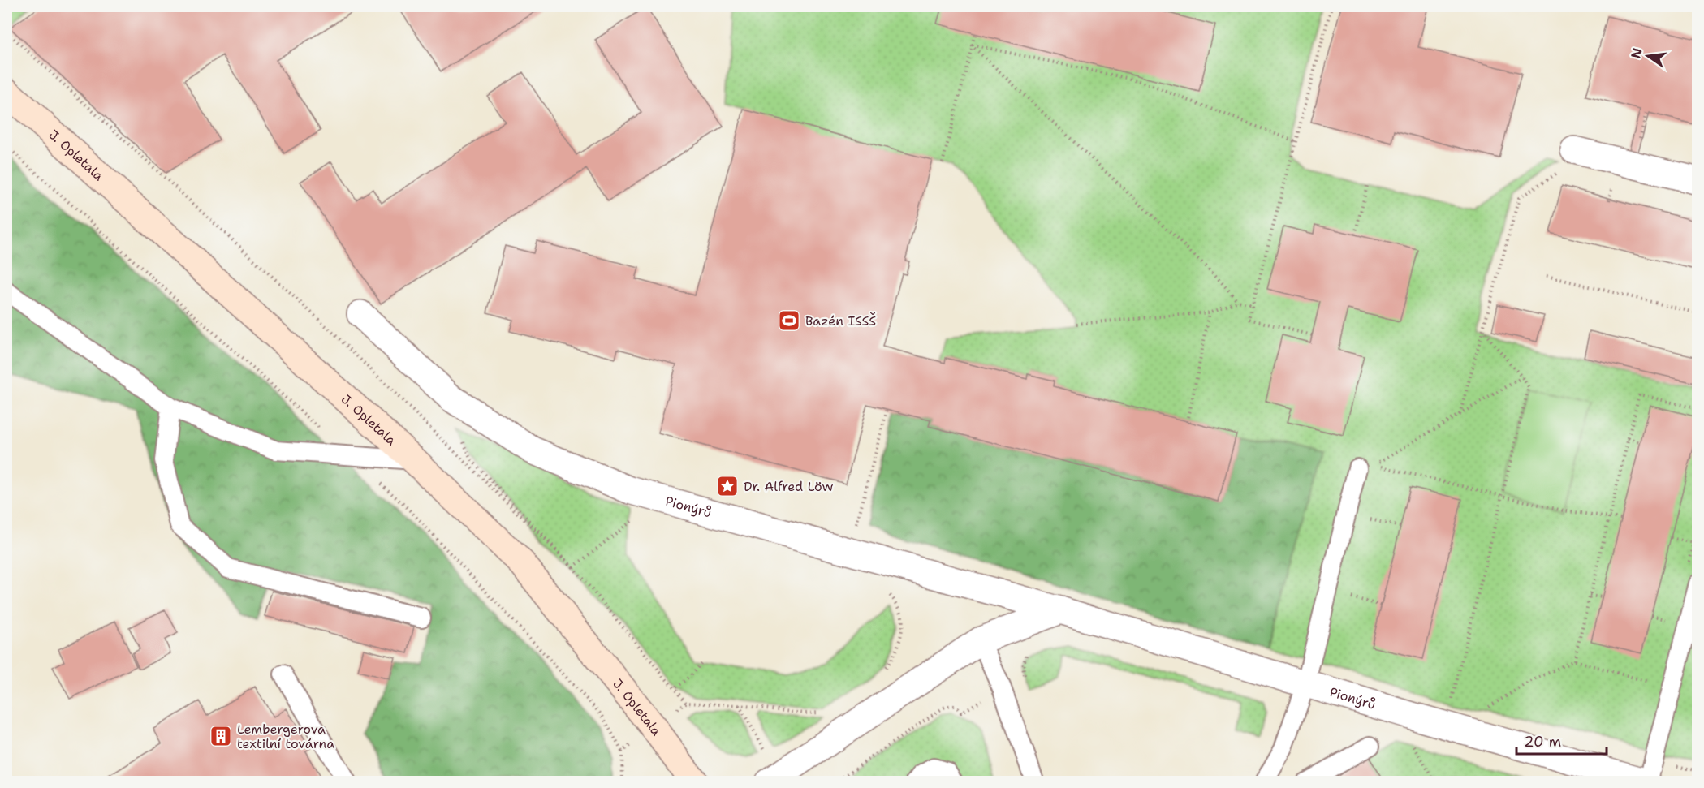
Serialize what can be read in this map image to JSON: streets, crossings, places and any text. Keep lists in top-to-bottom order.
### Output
{
  "streets": {
    "main road": ["J. Opletala"],
    "street": ["Pionýrů"]
  },
  "places": {
    "sports": ["Bazén ISSŠ"],
    "place": ["Dr. Alfred Löw"],
    "building": ["Lembergerova textilní továrna"]
  },
  "scale_bar": "20 m",
  "north": "left"
}
